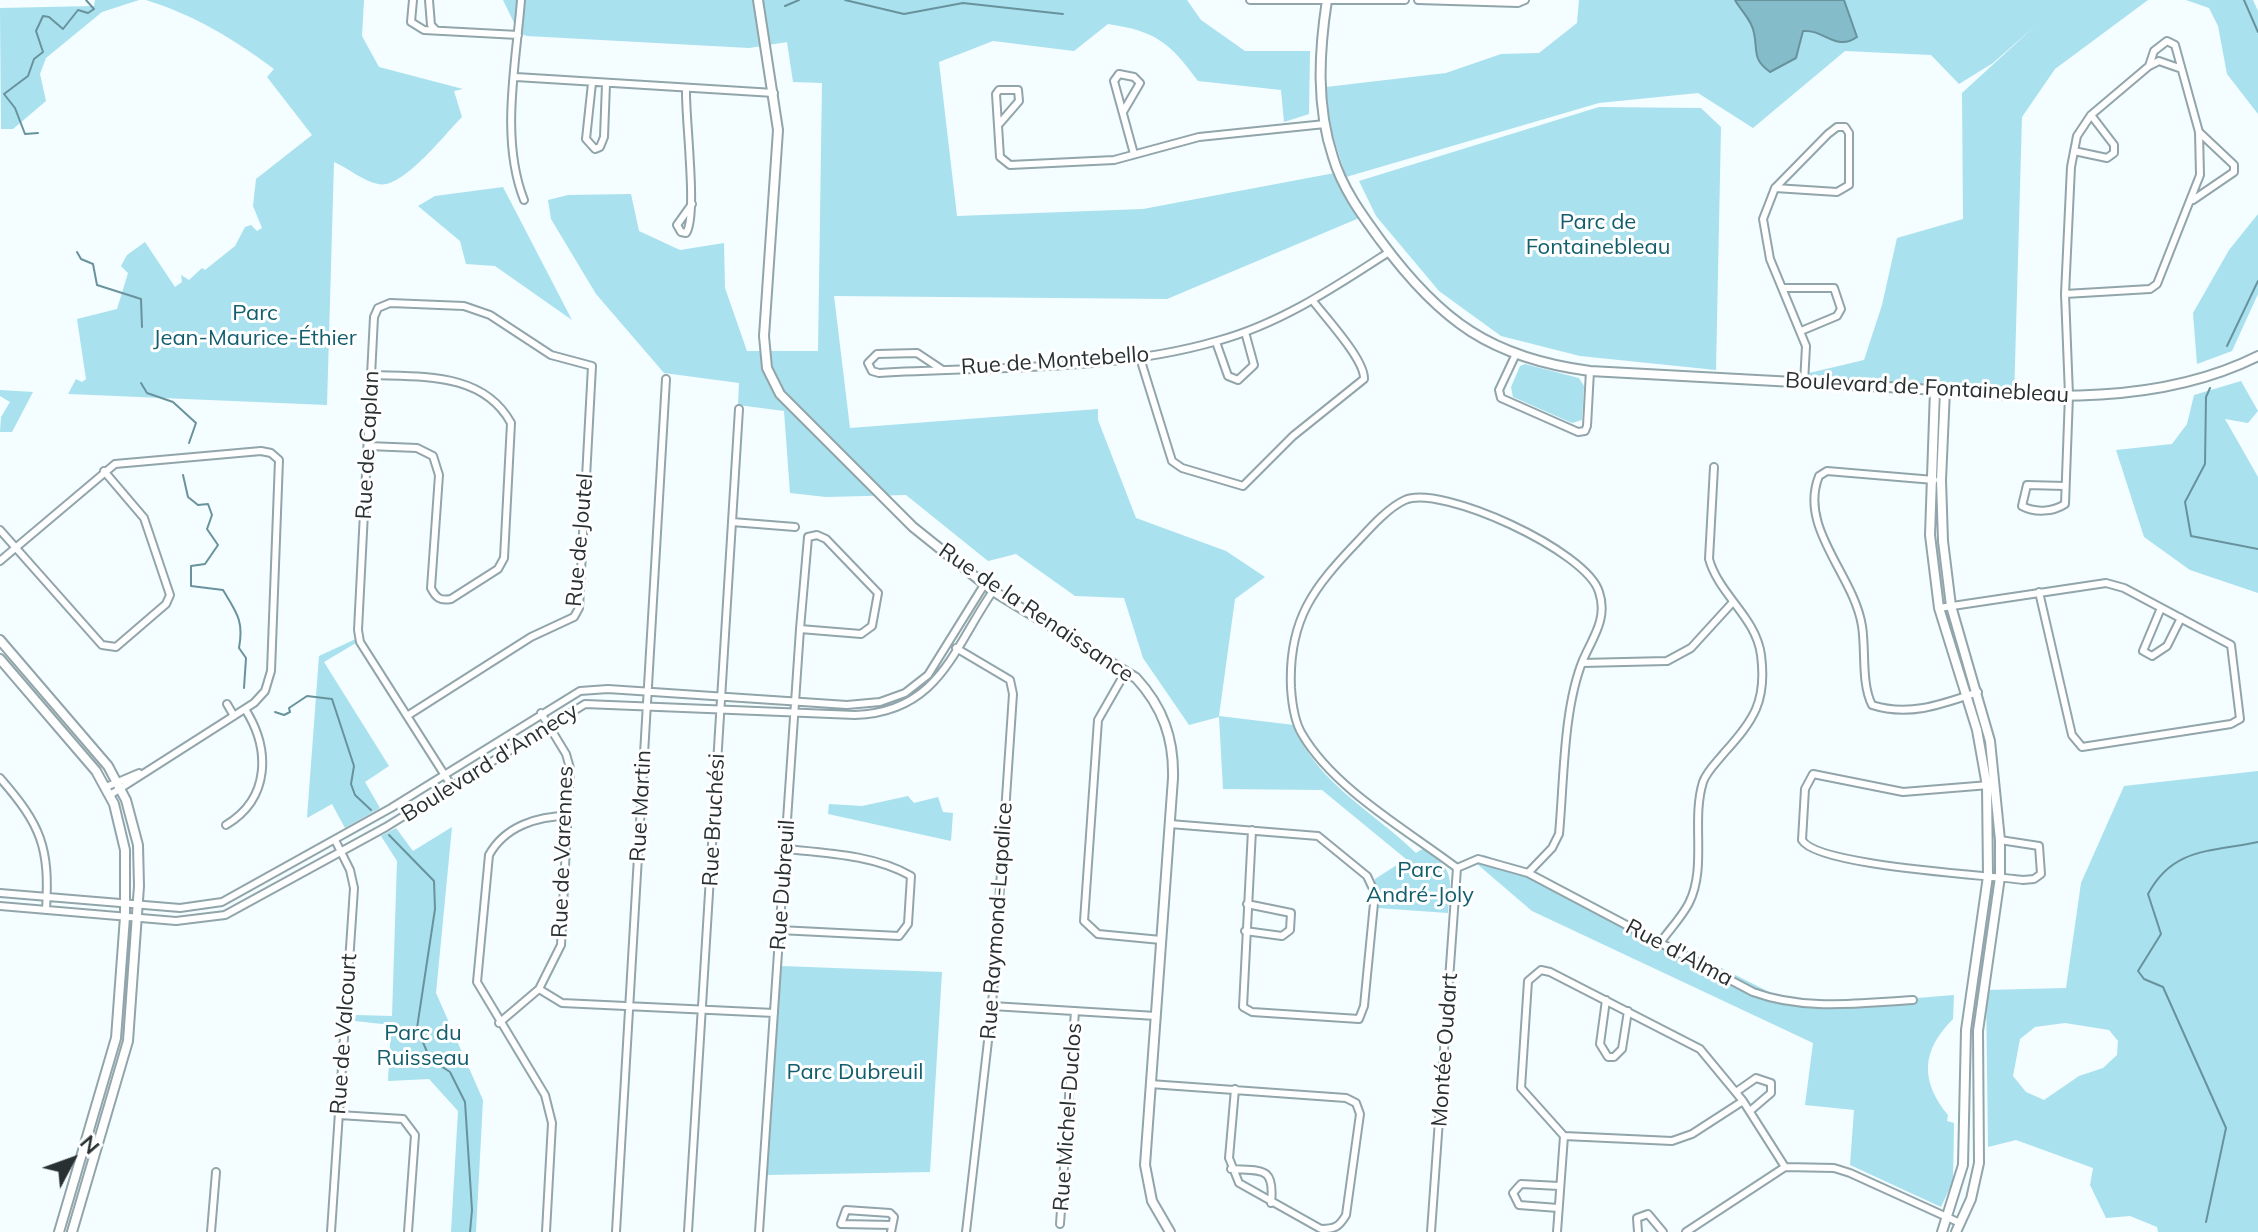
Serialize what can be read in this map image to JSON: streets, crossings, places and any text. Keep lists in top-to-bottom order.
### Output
{
  "streets": {
    "street": [
      "Rue de Montebello",
      "Boulevard de Fontainebleau",
      "Rue de Caplan",
      "Rue de Joutel",
      "Rue de la Renaissance",
      "Boulevard d'Annecy",
      "Rue Martin",
      "Rue Bruchési",
      "Rue de Varennes",
      "Rue Dubreuil",
      "Rue Raymond-Lapalice",
      "Rue d'Alma",
      "Rue de Valcourt",
      "Montée Oudart",
      "Rue Michel-Duclos"
    ]
  },
  "crossings": [
    ["Rue de Montebello", "Boulevard de Fontainebleau"],
    ["Rue de Caplan", "Rue de Joutel"],
    ["Rue de Caplan", "Boulevard d'Annecy"],
    ["Rue de la Renaissance", "Boulevard d'Annecy"],
    ["Boulevard d'Annecy", "Rue Martin"],
    ["Boulevard d'Annecy", "Rue Bruchési"],
    ["Boulevard d'Annecy", "Rue de Varennes"],
    ["Boulevard d'Annecy", "Rue Dubreuil"],
    ["Boulevard d'Annecy", "Rue Raymond-Lapalice"],
    ["Boulevard d'Annecy", "Rue de Valcourt"],
    ["Rue d'Alma", "Montée Oudart"]
  ],
  "parks": [
    "Parc de Fontainebleau",
    "Parc Jean-Maurice-Éthier",
    "Parc André-Joly",
    "Parc du Ruisseau",
    "Parc Dubreuil"
  ],
  "north": "top right"
}
